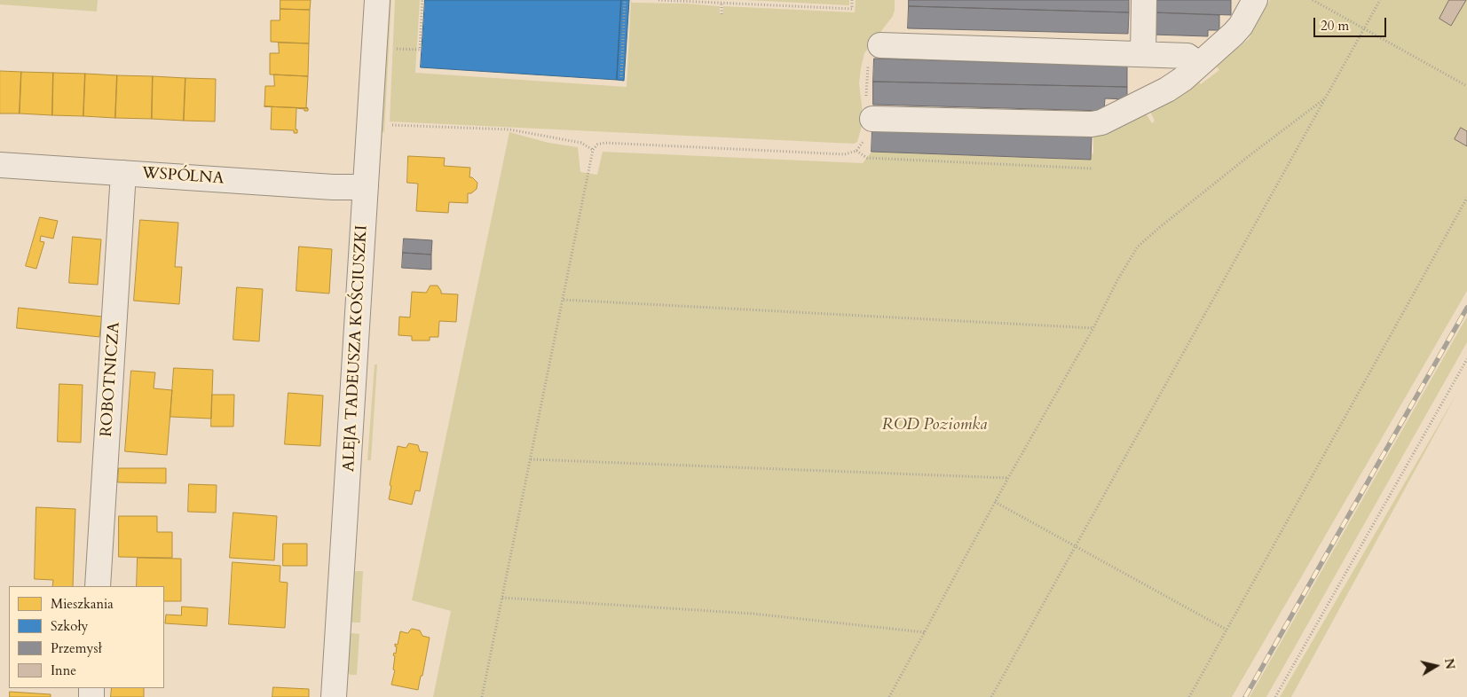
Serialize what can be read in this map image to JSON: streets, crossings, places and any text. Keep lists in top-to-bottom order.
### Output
{
  "streets": {
    "street": ["WSPÓLNA", "ALEJA TADEUSZA KOŚCIUSZKI", "ROBOTNICZA"]
  },
  "crossings": [
    ["WSPÓLNA", "ALEJA TADEUSZA KOŚCIUSZKI"],
    ["WSPÓLNA", "ROBOTNICZA"]
  ],
  "parks": ["ROD Poziomka"],
  "legend": [
    "Mieszkania",
    "Szkoły",
    "Przemysł",
    "Inne"
  ],
  "scale_bar": "20 m",
  "north": "right"
}
